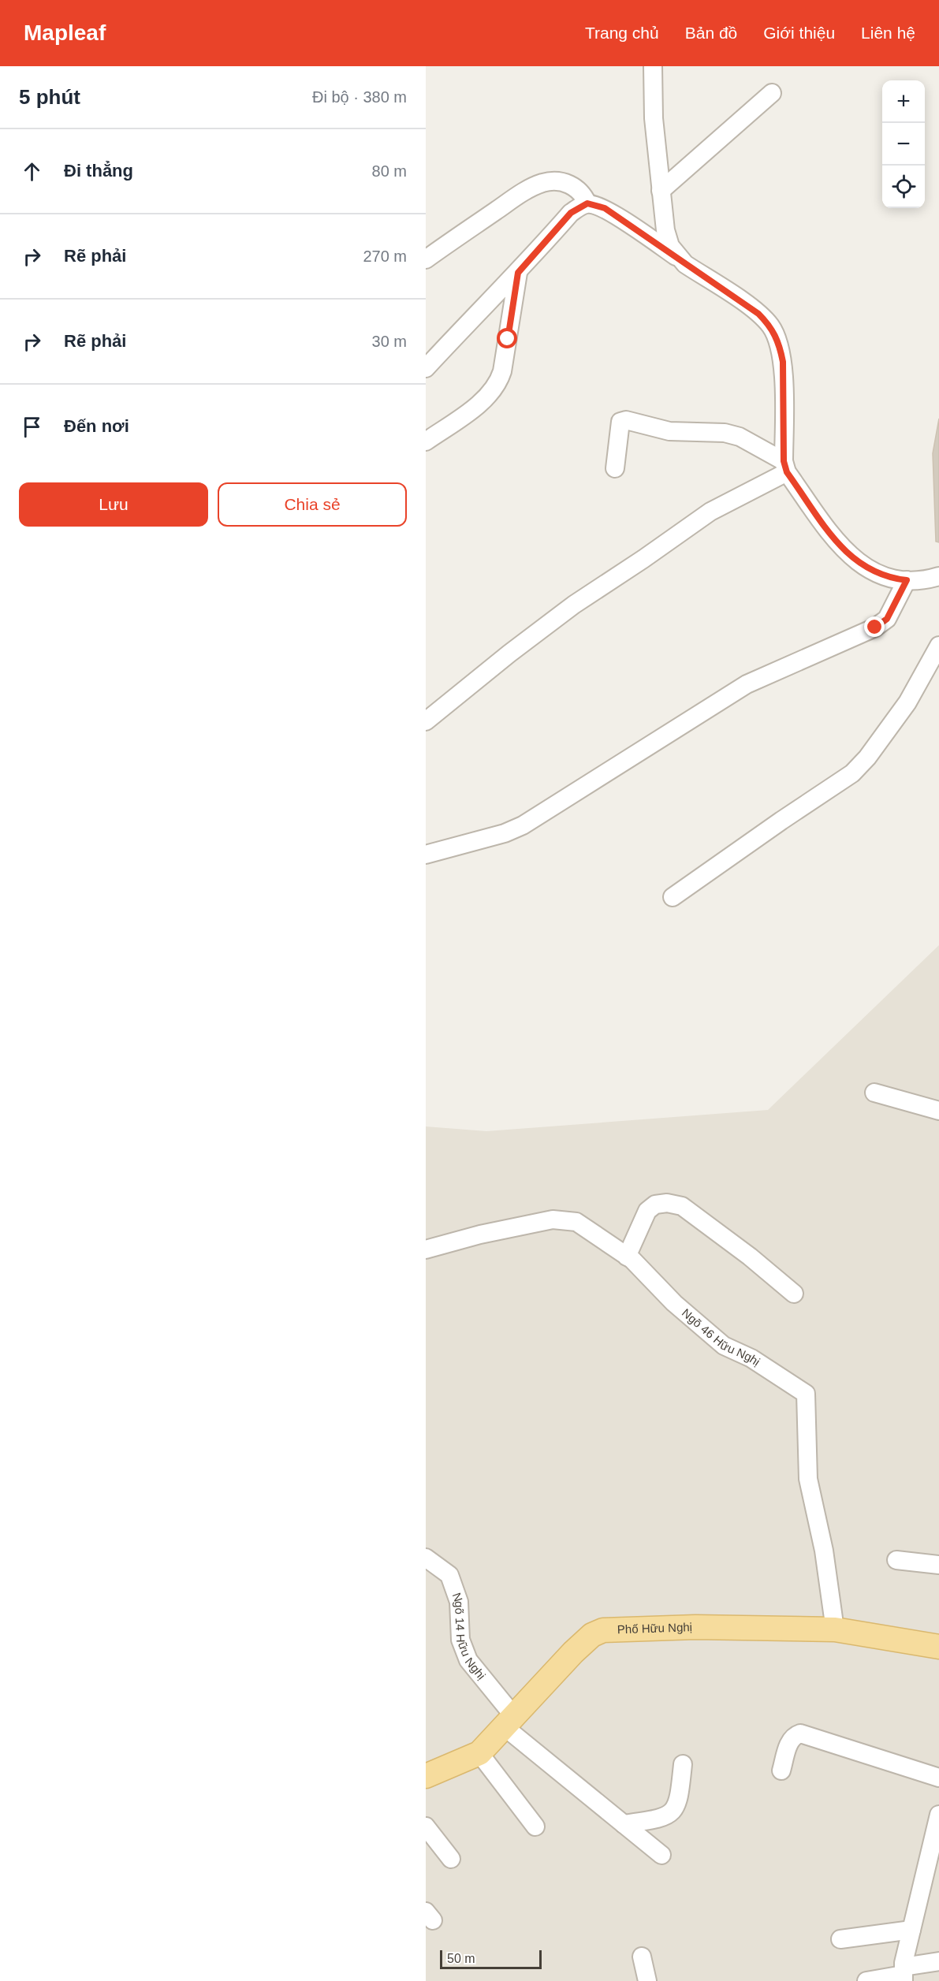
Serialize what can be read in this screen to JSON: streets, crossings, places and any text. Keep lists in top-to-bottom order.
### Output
{
  "streets": {
    "main road": ["Phố Hữu Nghị"],
    "street": ["Ngõ 46 Hữu Nghị", "Ngõ 14 Hữu Nghị"]
  },
  "crossings": [
    ["Ngõ 46 Hữu Nghị", "Phố Hữu Nghị"],
    ["Phố Hữu Nghị", "Ngõ 14 Hữu Nghị"]
  ],
  "scale_bar": "50 m",
  "page": {
    "header": "Mapleaf",
    "nav": [
      "Trang chủ",
      "Bản đồ",
      "Giới thiệu",
      "Liên hệ"
    ],
    "heading": ["5 phút", "Đi bộ · 380 m"],
    "map_buttons": ["+", "−"],
    "list": [
      ["Đi thẳng", "80 m"],
      ["Rẽ phải", "270 m"],
      ["Rẽ phải", "30 m"],
      "Đến nơi"
    ],
    "buttons": ["Lưu", "Chia sẻ"],
    "scale": "50 m"
  }
}
